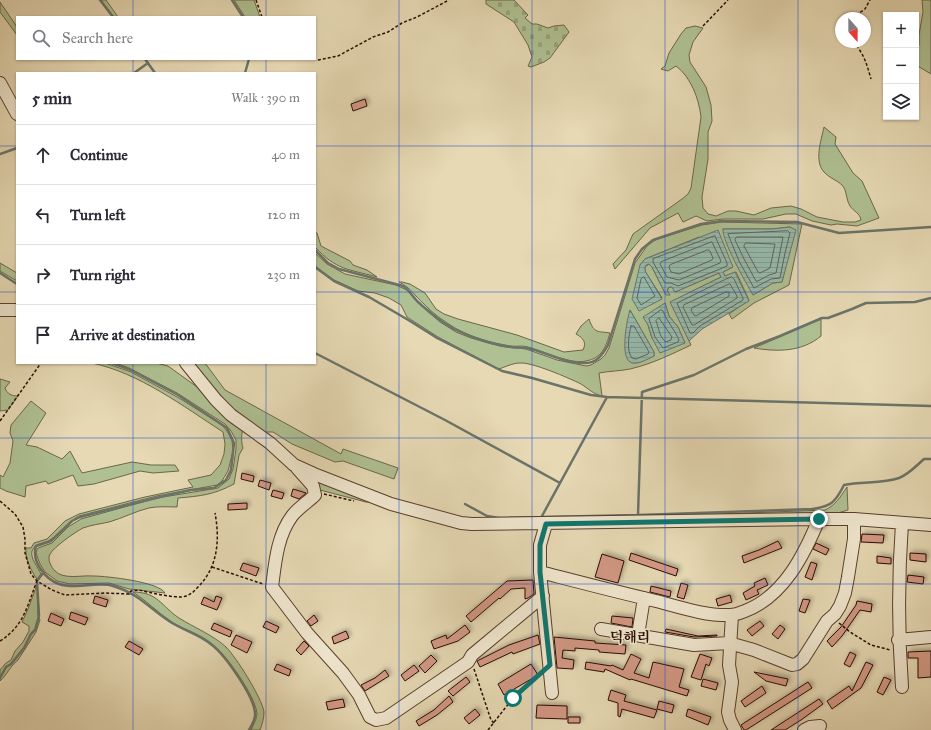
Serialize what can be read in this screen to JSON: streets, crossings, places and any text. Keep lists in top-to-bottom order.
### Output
{
  "districts": ["덕해리"],
  "north": "bottom",
  "page": {
    "map_buttons": ["+", "−"],
    "search": "Search here",
    "heading": ["5 min", "Walk · 390 m"],
    "list": [
      ["Continue", "40 m"],
      ["Turn left", "120 m"],
      ["Turn right", "230 m"],
      "Arrive at destination"
    ]
  }
}
